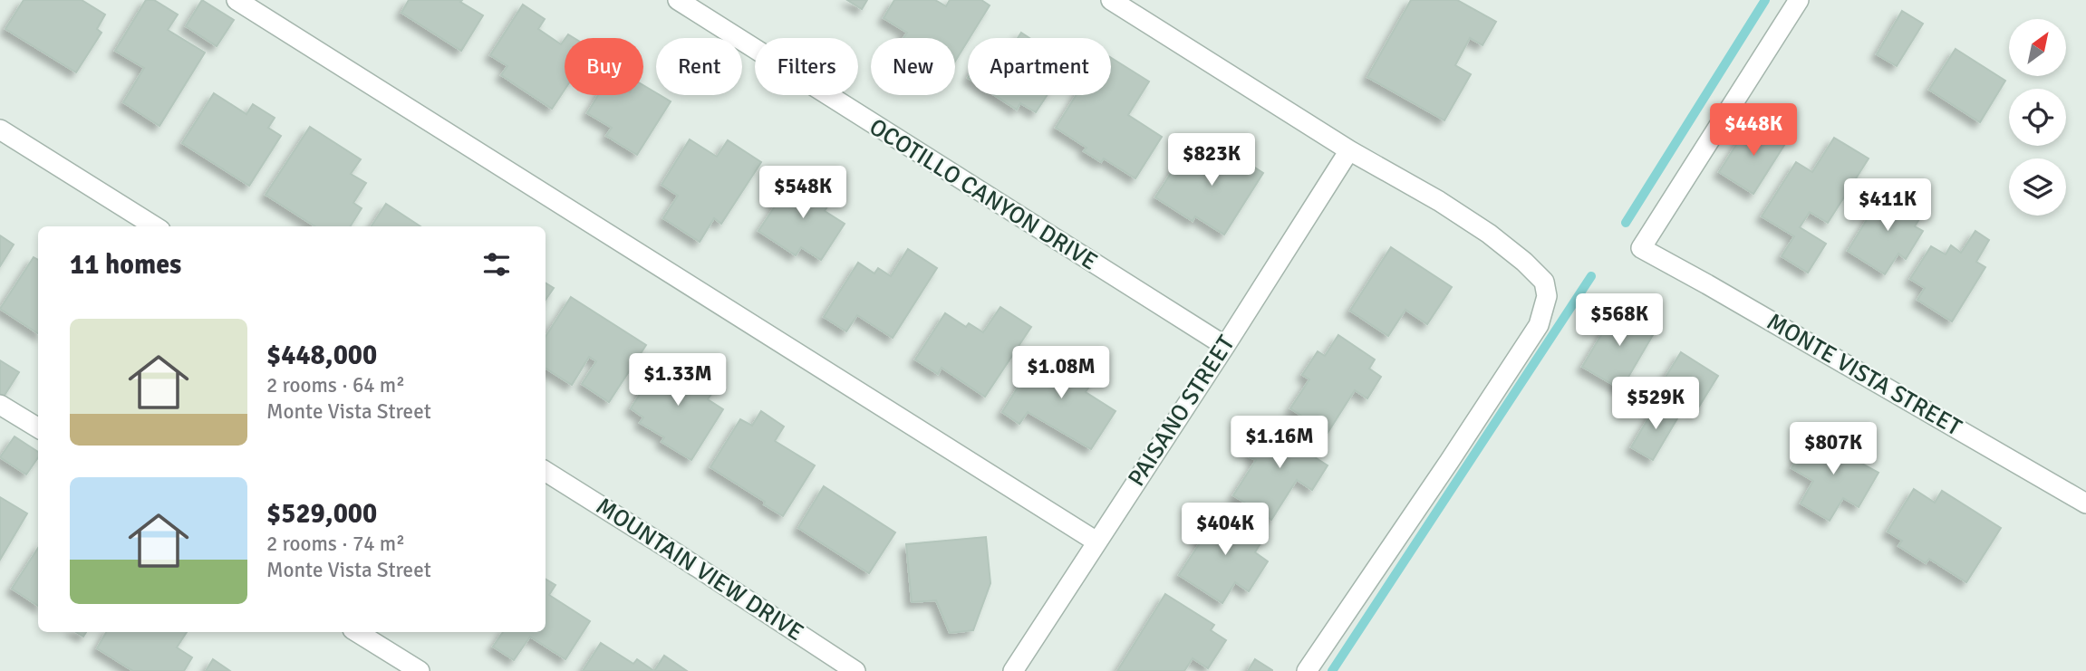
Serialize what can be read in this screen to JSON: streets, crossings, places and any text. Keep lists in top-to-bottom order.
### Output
{
  "streets": {
    "street": [
      "OCOTILLO CANYON DRIVE",
      "MONTE VISTA STREET",
      "PAISANO STREET",
      "MOUNTAIN VIEW DRIVE"
    ]
  },
  "crossings": [
    ["OCOTILLO CANYON DRIVE", "PAISANO STREET"]
  ],
  "north": "top right",
  "page": {
    "chip": [
      "Buy",
      "Rent",
      "Filters",
      "New",
      "Apartment"
    ],
    "price": [
      "$448K",
      "$823K",
      "$548K",
      "$411K",
      "$568K",
      "$1.08M",
      "$1.33M",
      "$529K",
      "$1.16M",
      "$807K",
      "$404K"
    ],
    "heading": "11 homes",
    "list": [
      {
        "name": "$448,000",
        "note": "2 rooms · 64 m² · Monte Vista Street"
      },
      {
        "name": "$529,000",
        "note": "2 rooms · 74 m² · Monte Vista Street"
      }
    ]
  }
}
